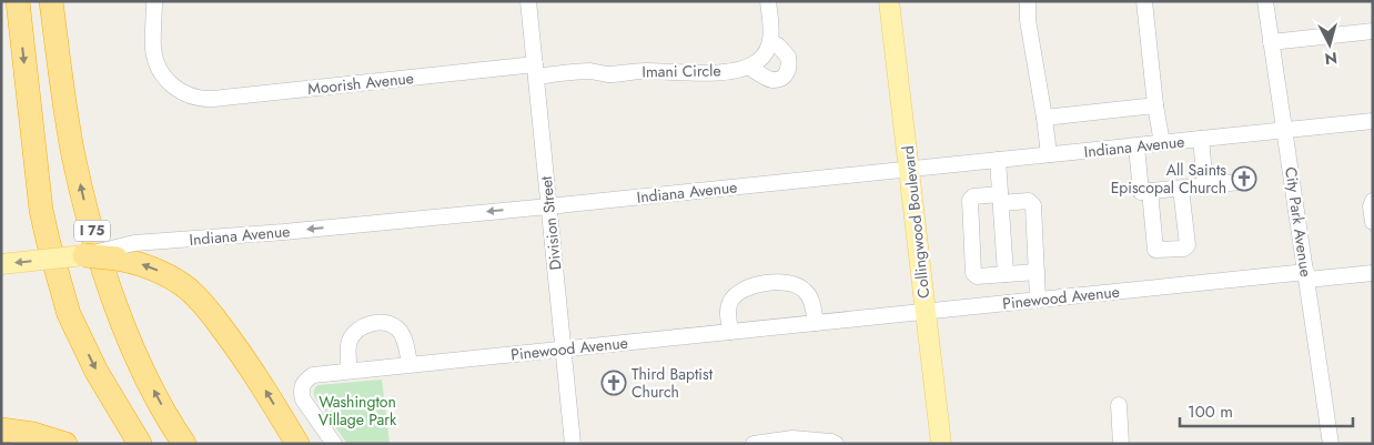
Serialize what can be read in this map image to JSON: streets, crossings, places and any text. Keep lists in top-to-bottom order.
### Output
{
  "streets": {
    "highway": ["I 75"],
    "main road": ["Indiana Avenue", "Collingwood Boulevard"],
    "street": [
      "Imani Circle",
      "Moorish Avenue",
      "City Park Avenue",
      "Division Street",
      "Pinewood Avenue"
    ]
  },
  "crossings": [
    ["Imani Circle", "Moorish Avenue"],
    ["Imani Circle", "Division Street"],
    ["Moorish Avenue", "Division Street"],
    ["Indiana Avenue", "Collingwood Boulevard"],
    ["Indiana Avenue", "City Park Avenue"],
    ["Indiana Avenue", "Division Street"],
    ["Collingwood Boulevard", "Pinewood Avenue"],
    ["City Park Avenue", "Pinewood Avenue"],
    ["Division Street", "Pinewood Avenue"]
  ],
  "one_way": ["Indiana Avenue"],
  "parks": ["Washington Village Park"],
  "places": {
    "church": ["All Saints Episcopal Church", "Third Baptist Church"]
  },
  "scale_bar": "100 m",
  "north": "bottom"
}
